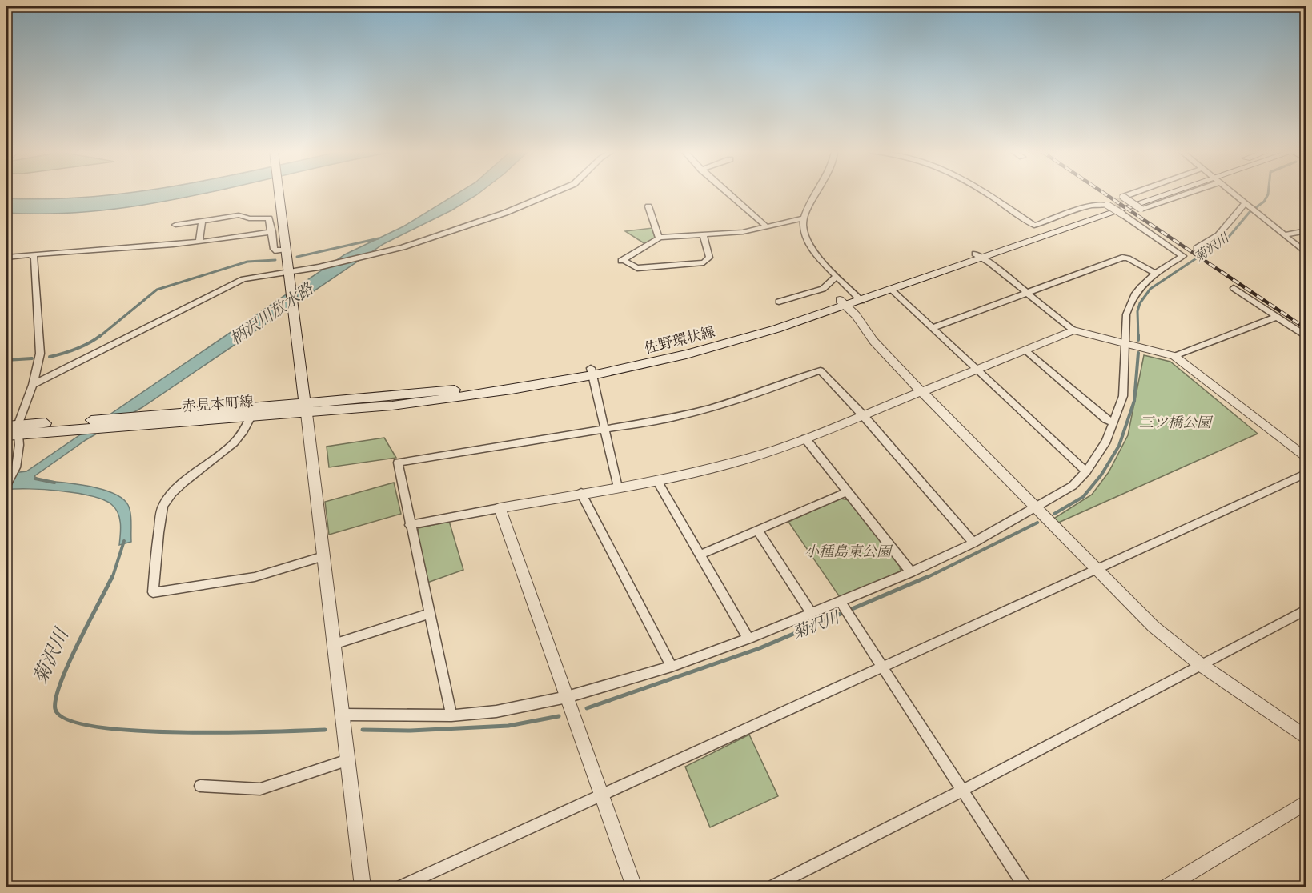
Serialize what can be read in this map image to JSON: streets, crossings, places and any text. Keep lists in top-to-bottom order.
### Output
{
  "streets": {
    "main road": ["佐野環状線", "赤見本町線"]
  },
  "crossings": [
    ["佐野環状線", "赤見本町線"]
  ],
  "water": ["菊沢川", "柄沢川放水路"],
  "parks": ["三ツ橋公園", "小種島東公園"]
}
